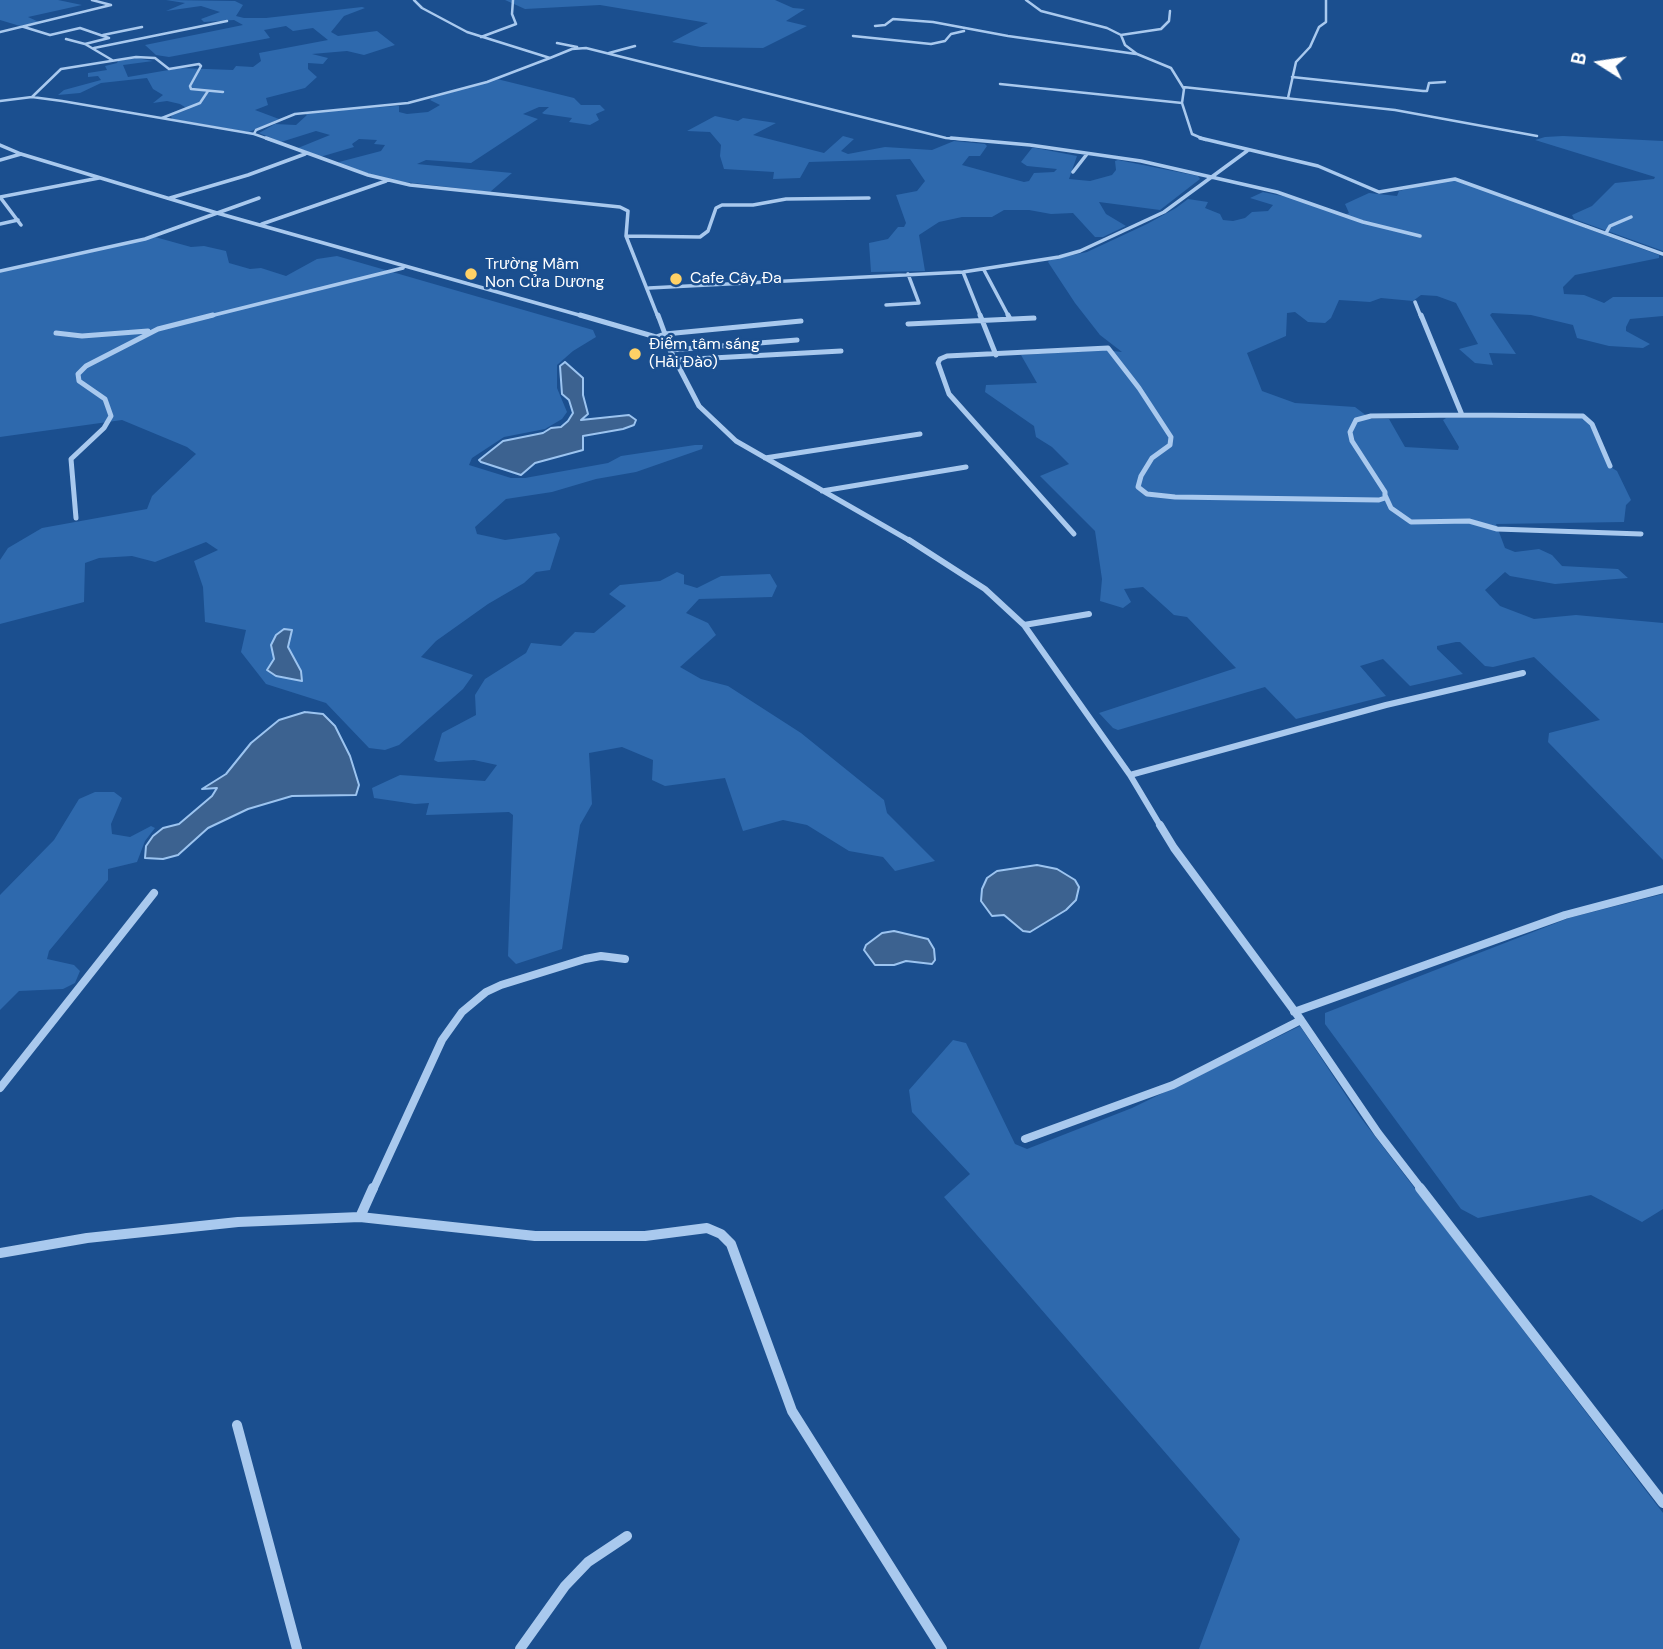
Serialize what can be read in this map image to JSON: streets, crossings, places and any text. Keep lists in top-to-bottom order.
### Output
{
  "places": ["Trường Mầm Non Cửa Dương", "Cafe Cây Đa", "Điểm tâm sáng (Hải Đào)"],
  "north": "left"
}
